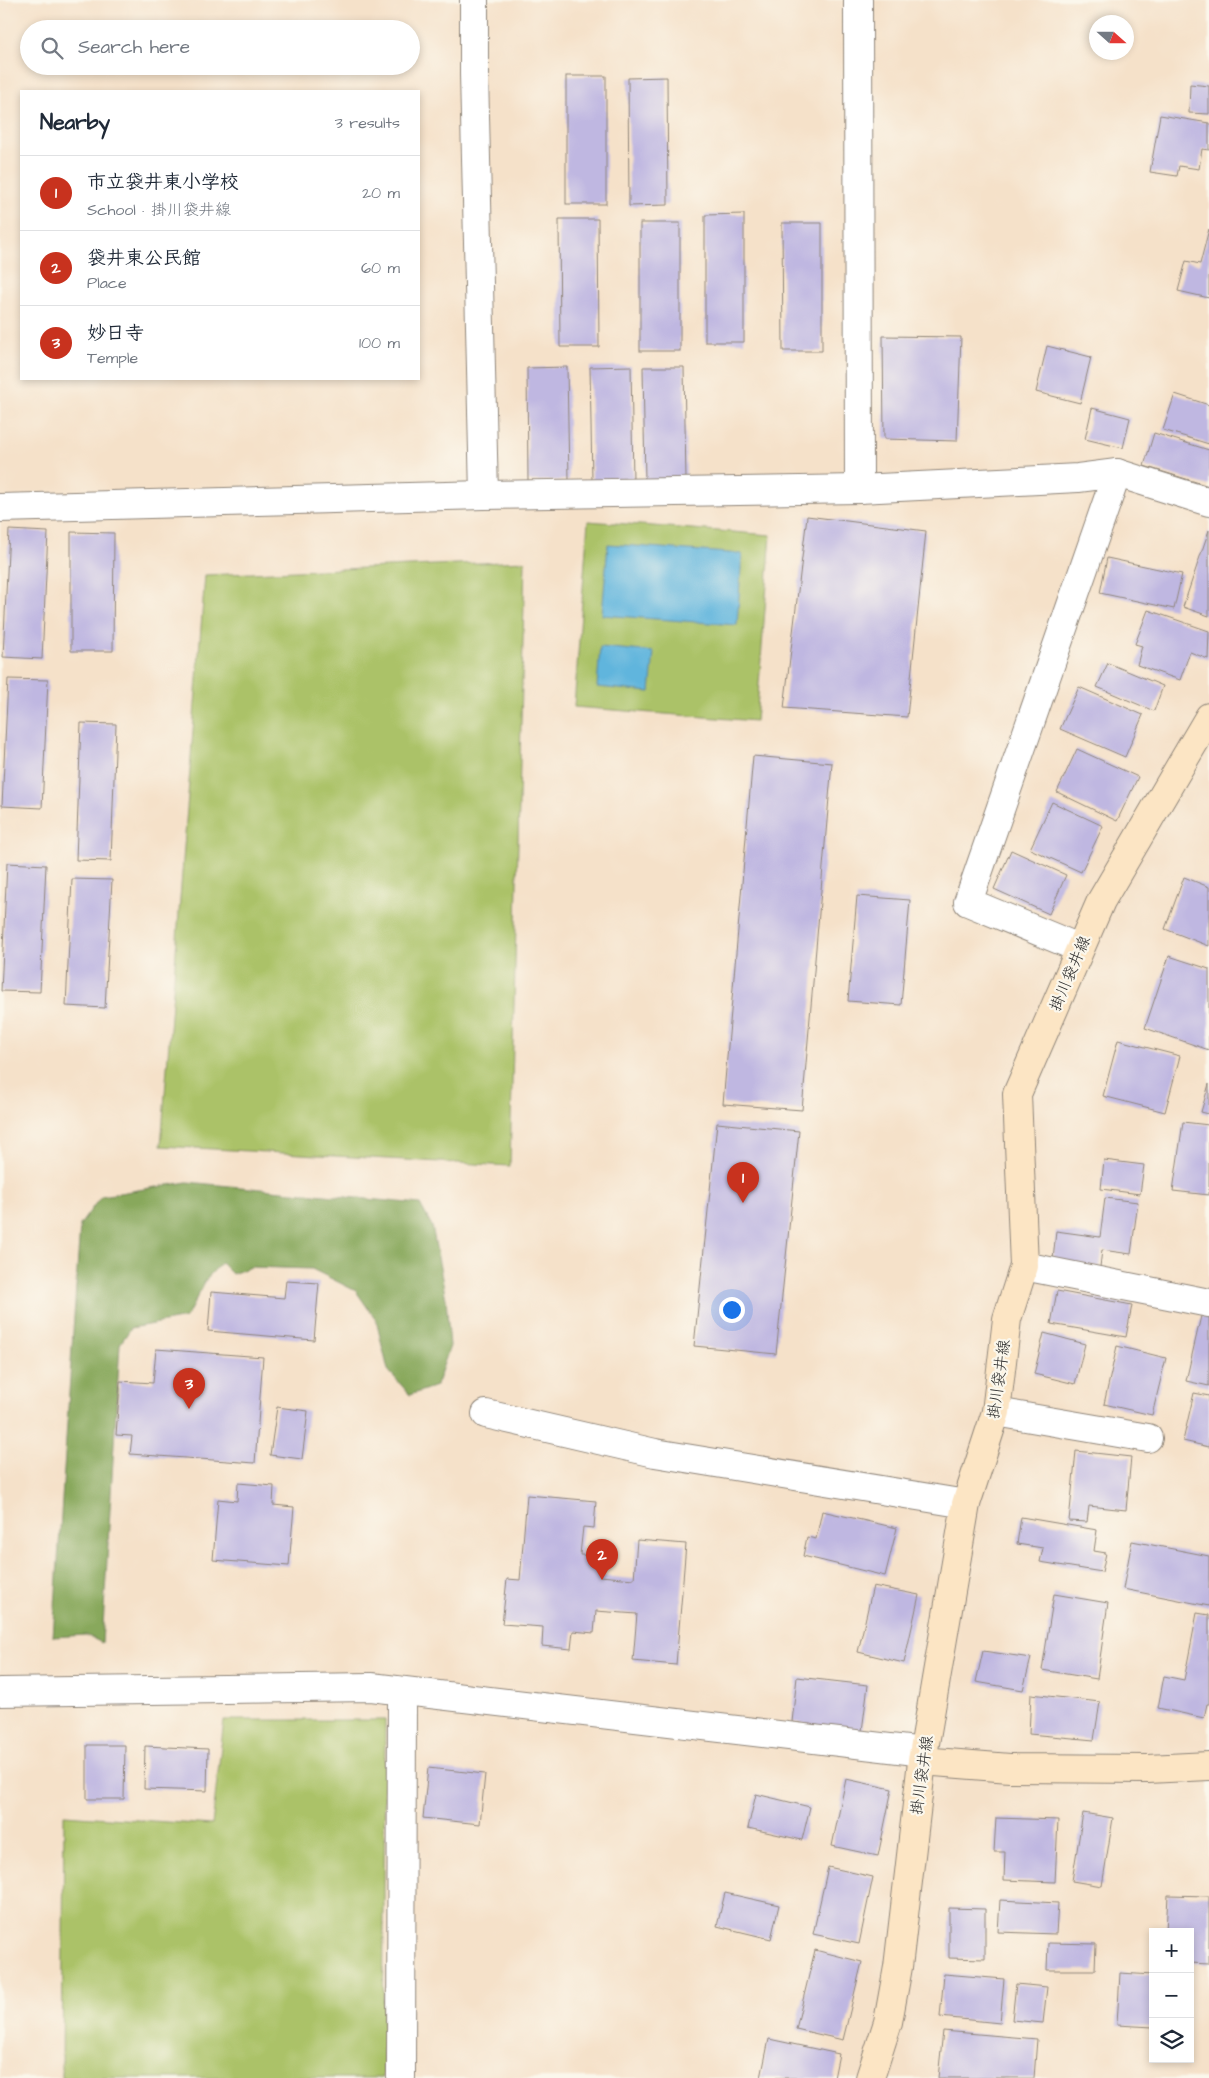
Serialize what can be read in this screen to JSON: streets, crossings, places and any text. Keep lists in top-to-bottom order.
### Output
{
  "streets": {
    "main road": ["掛川袋井線"]
  },
  "north": "right",
  "page": {
    "search": "Search here",
    "heading": ["Nearby", "3 results"],
    "list": [
      {
        "mark": "1",
        "name": "市立袋井東小学校",
        "note": "School · 掛川袋井線",
        "value": "20 m"
      },
      {
        "mark": "2",
        "name": "袋井東公民館",
        "note": "Place",
        "value": "60 m"
      },
      {
        "mark": "3",
        "name": "妙日寺",
        "note": "Temple",
        "value": "100 m"
      }
    ],
    "pins": ["1", "3", "2"],
    "map_buttons": ["+", "−"]
  }
}
